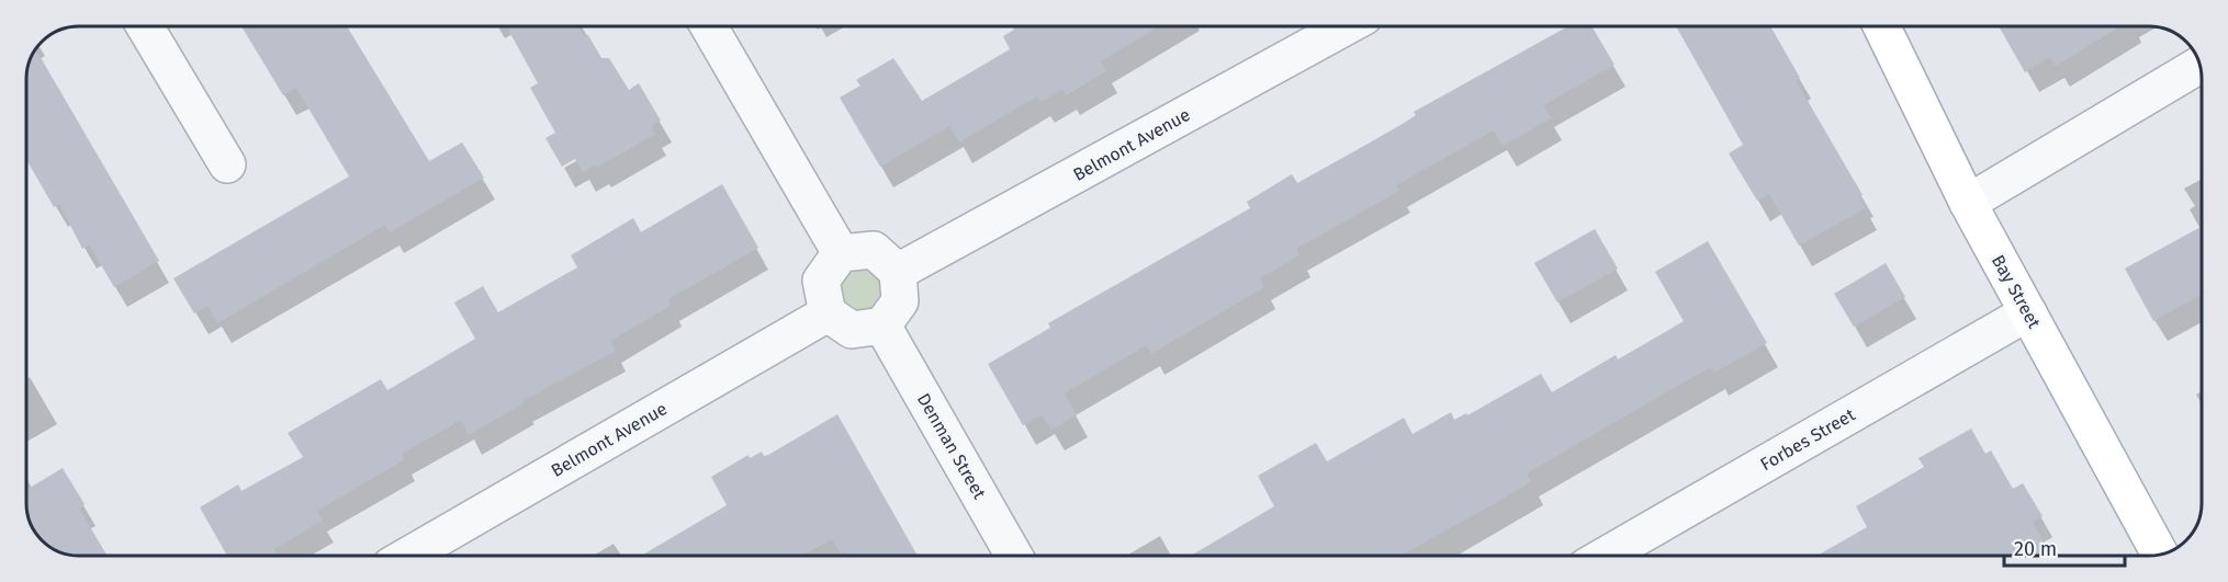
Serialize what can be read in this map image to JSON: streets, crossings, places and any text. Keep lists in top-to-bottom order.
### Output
{
  "streets": {
    "main road": ["Bay Street"],
    "street": ["Belmont Avenue", "Forbes Street", "Denman Street"]
  },
  "crossings": [
    ["Belmont Avenue", "Denman Street"],
    ["Bay Street", "Forbes Street"]
  ],
  "scale_bar": "20 m"
}
